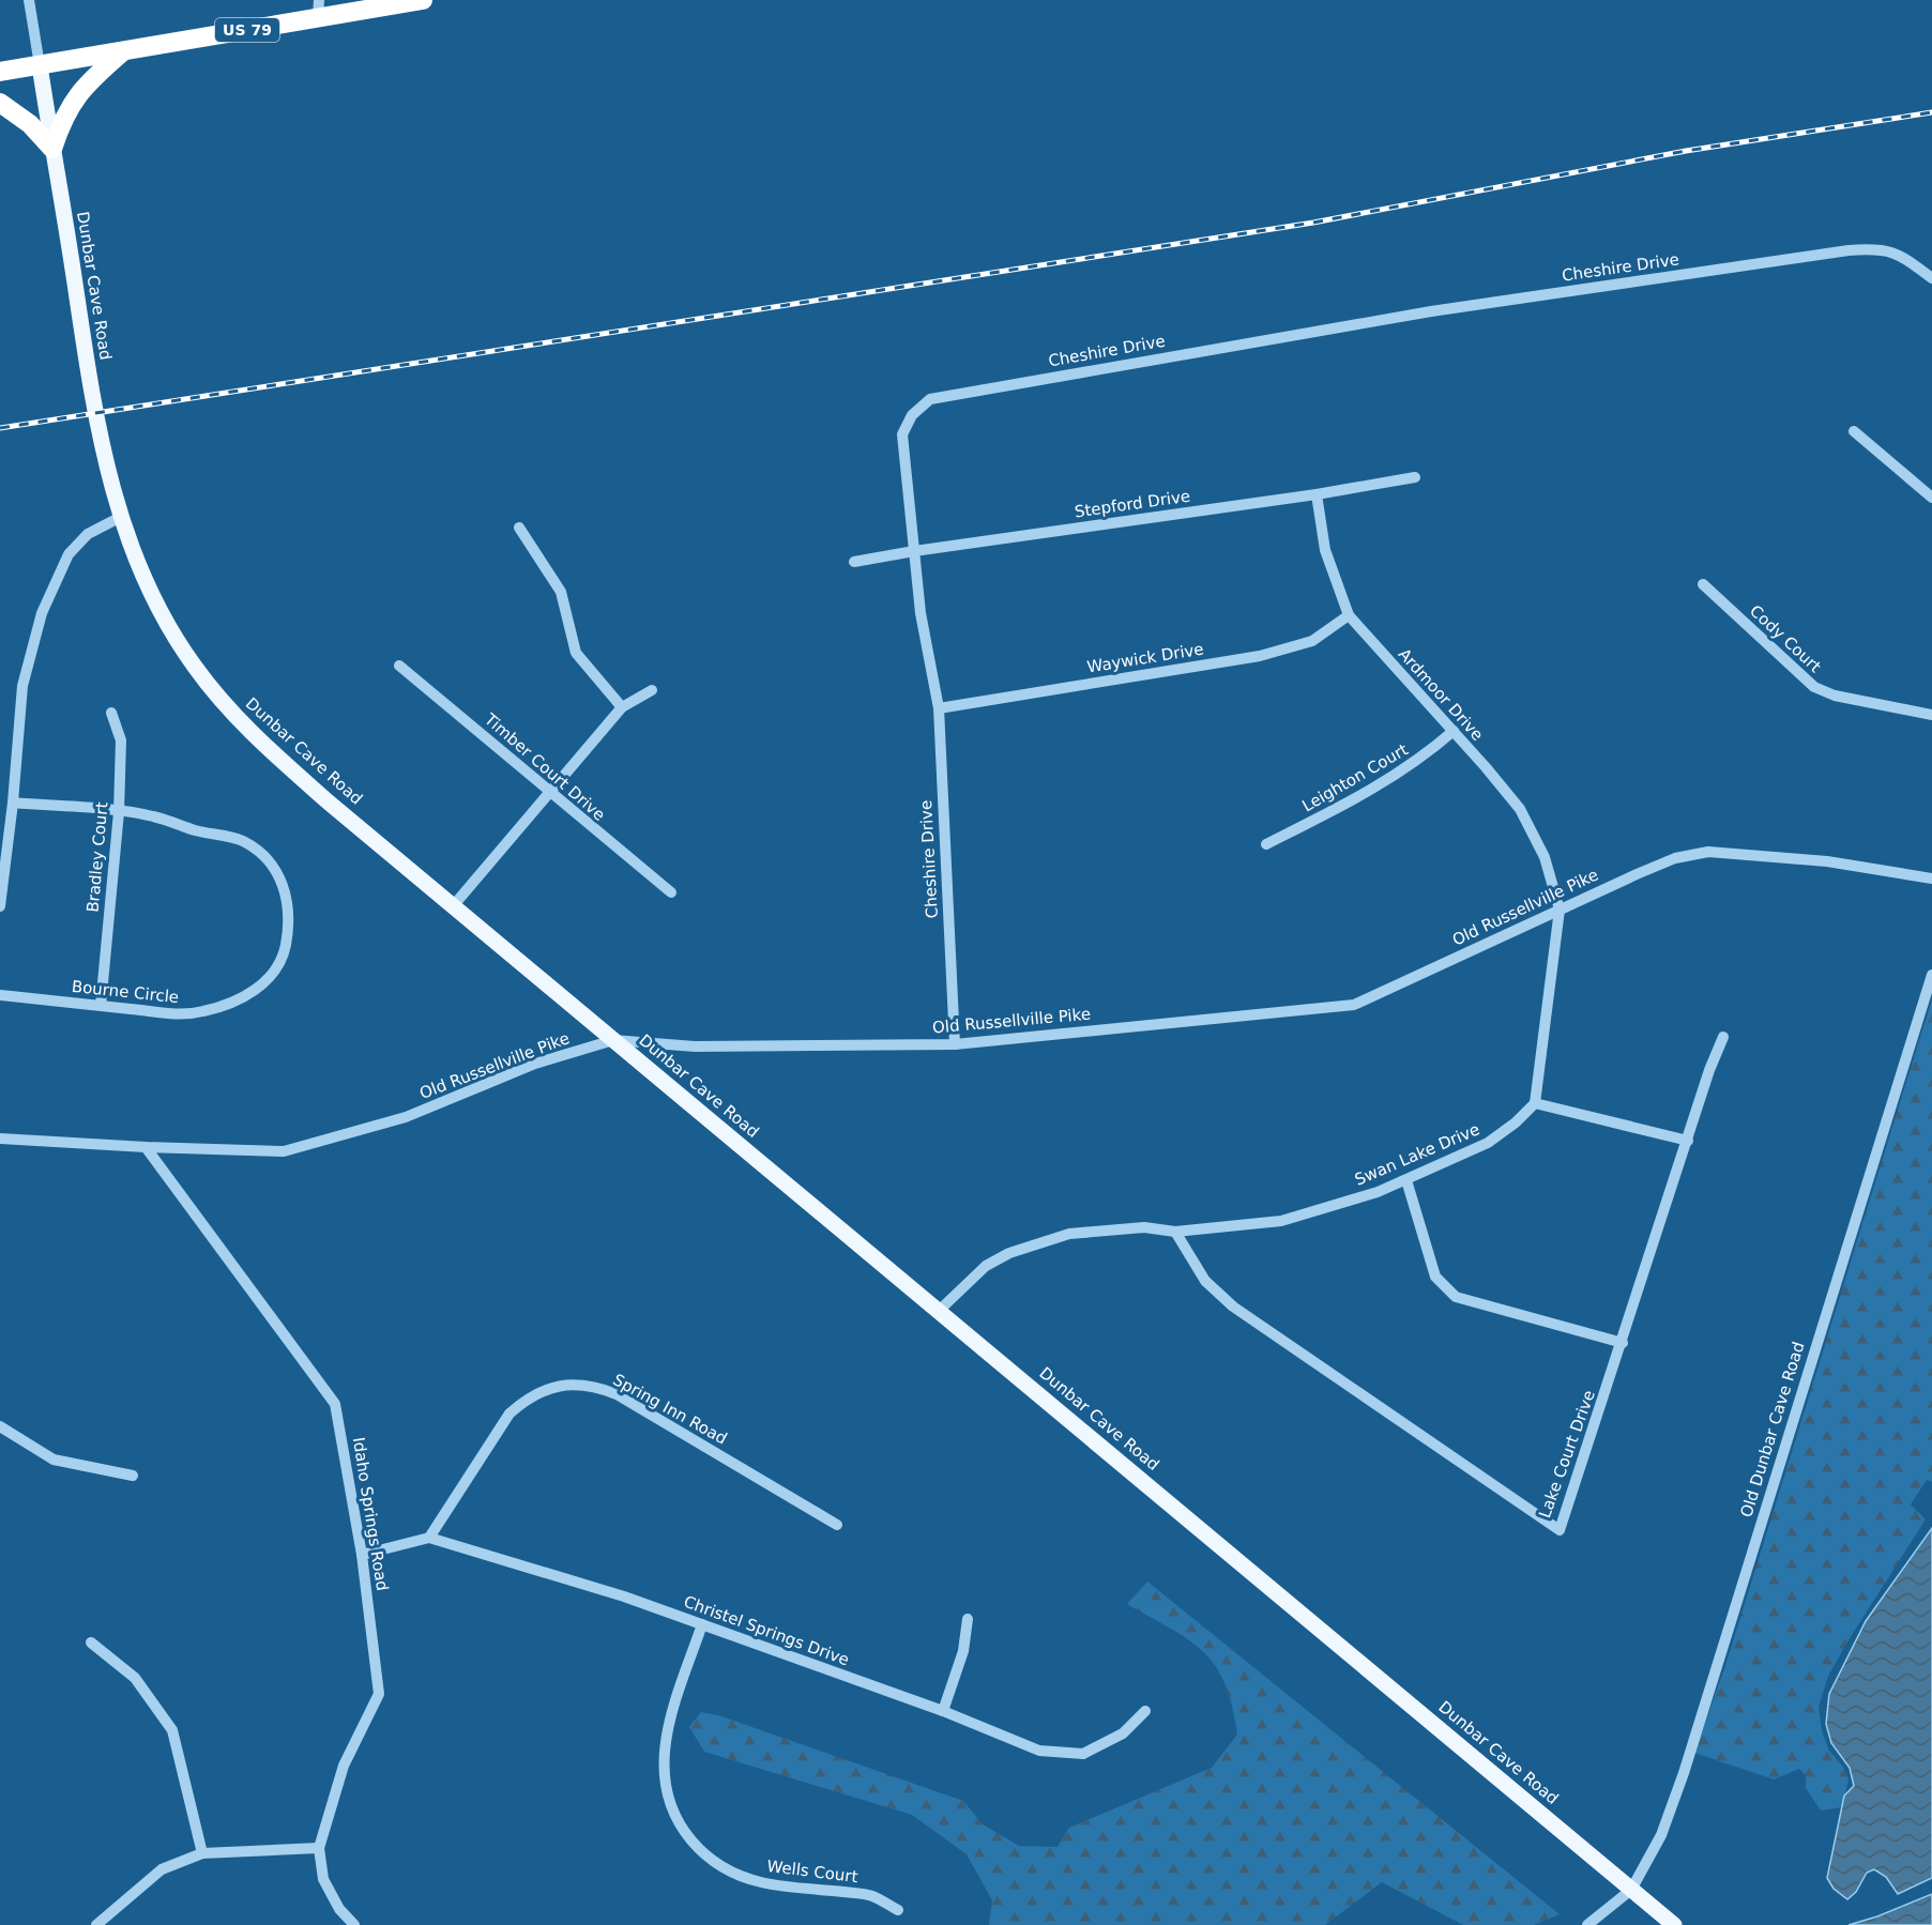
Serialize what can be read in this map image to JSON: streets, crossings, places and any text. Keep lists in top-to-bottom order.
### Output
{
  "streets": {
    "highway": ["US 79"],
    "main road": ["Dunbar Cave Road"],
    "street": [
      "Cheshire Drive",
      "Stepford Drive",
      "Cody Court",
      "Waywick Drive",
      "Ardmoor Drive",
      "Timber Court Drive",
      "Leighton Court",
      "Bradley Court",
      "Old Russellville Pike",
      "Bourne Circle",
      "Swan Lake Drive",
      "Spring Inn Road",
      "Old Dunbar Cave Road",
      "Lake Court Drive",
      "Idaho Springs Road",
      "Christel Springs Drive",
      "Wells Court"
    ]
  },
  "crossings": [
    ["US 79", "Dunbar Cave Road"],
    ["Cheshire Drive", "Stepford Drive"],
    ["Cheshire Drive", "Waywick Drive"],
    ["Cheshire Drive", "Old Russellville Pike"],
    ["Dunbar Cave Road", "Old Russellville Pike"],
    ["Dunbar Cave Road", "Swan Lake Drive"],
    ["Dunbar Cave Road", "Old Dunbar Cave Road"],
    ["Stepford Drive", "Ardmoor Drive"],
    ["Waywick Drive", "Ardmoor Drive"],
    ["Ardmoor Drive", "Leighton Court"],
    ["Ardmoor Drive", "Old Russellville Pike"],
    ["Bradley Court", "Bourne Circle"],
    ["Old Russellville Pike", "Idaho Springs Road"],
    ["Swan Lake Drive", "Lake Court Drive"],
    ["Spring Inn Road", "Christel Springs Drive"],
    ["Christel Springs Drive", "Wells Court"]
  ]
}
